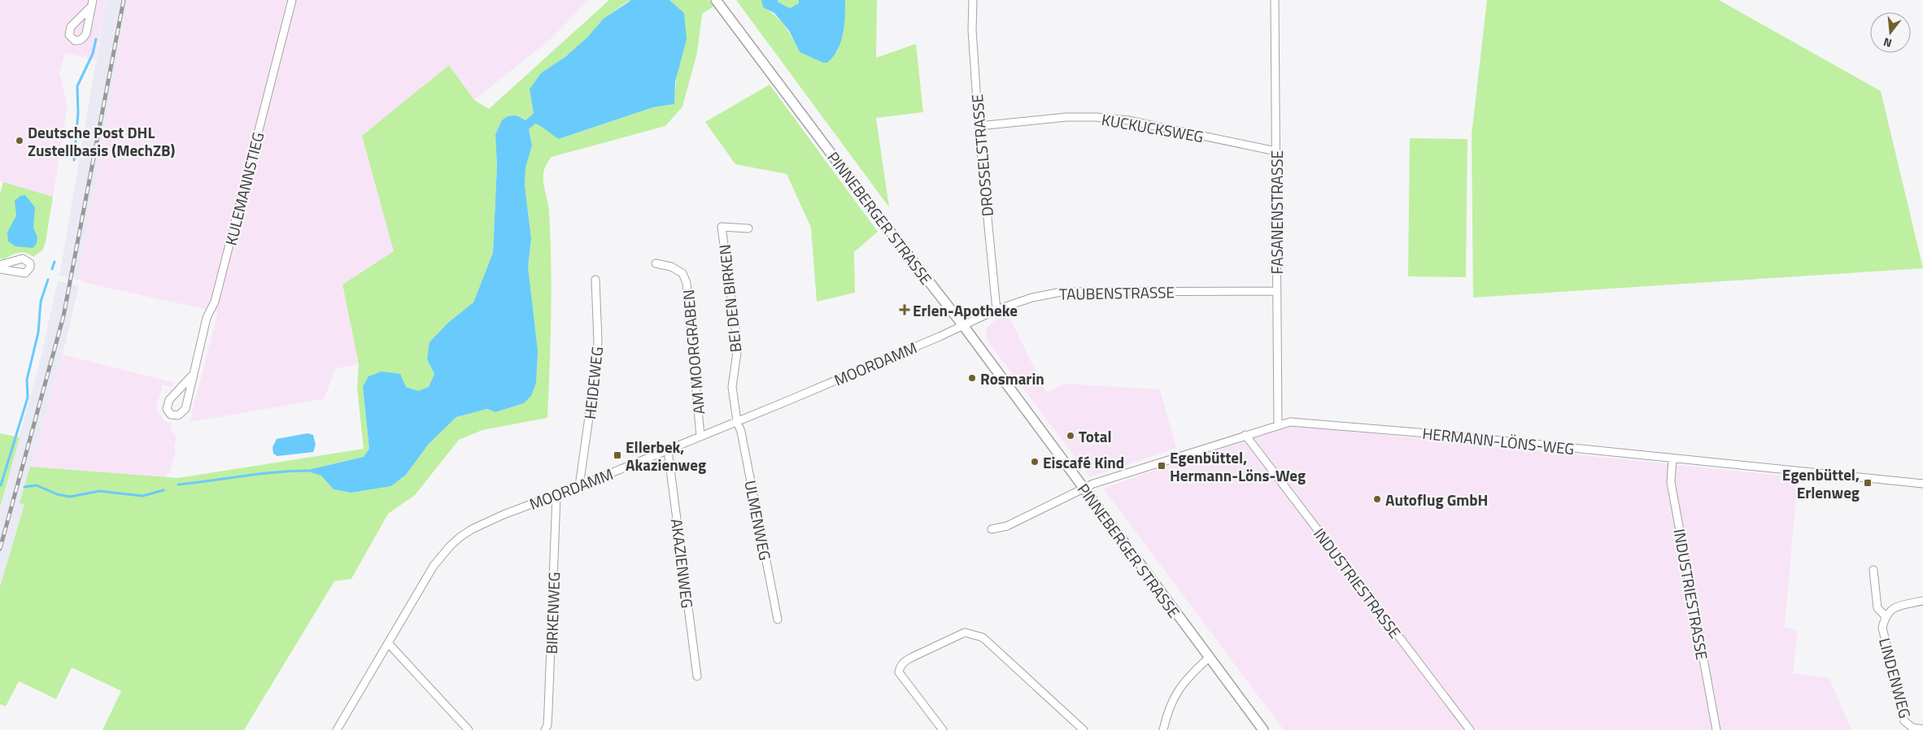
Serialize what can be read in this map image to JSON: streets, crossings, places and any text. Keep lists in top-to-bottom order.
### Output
{
  "streets": {
    "main road": ["PINNEBERGER STRASSE"],
    "street": [
      "KUCKUCKSWEG",
      "DROSSELSTRASSE",
      "KULEMANNSTIEG",
      "FASANENSTRASSE",
      "TAUBENSTRASSE",
      "BEI DEN BIRKEN",
      "AM MOORGRABEN",
      "MOORDAMM",
      "HEIDEWEG",
      "HERMANN-LÖNS-WEG",
      "ULMENWEG",
      "AKAZIENWEG",
      "INDUSTRIESTRASSE",
      "BIRKENWEG",
      "LINDENWEG"
    ]
  },
  "crossings": [
    ["KUCKUCKSWEG", "DROSSELSTRASSE"],
    ["KUCKUCKSWEG", "FASANENSTRASSE"],
    ["DROSSELSTRASSE", "TAUBENSTRASSE"],
    ["FASANENSTRASSE", "TAUBENSTRASSE"],
    ["FASANENSTRASSE", "HERMANN-LÖNS-WEG"],
    ["PINNEBERGER STRASSE", "TAUBENSTRASSE"],
    ["PINNEBERGER STRASSE", "MOORDAMM"],
    ["PINNEBERGER STRASSE", "HERMANN-LÖNS-WEG"],
    ["TAUBENSTRASSE", "MOORDAMM"],
    ["BEI DEN BIRKEN", "MOORDAMM"],
    ["BEI DEN BIRKEN", "ULMENWEG"],
    ["AM MOORGRABEN", "MOORDAMM"],
    ["MOORDAMM", "HEIDEWEG"],
    ["MOORDAMM", "ULMENWEG"],
    ["MOORDAMM", "AKAZIENWEG"],
    ["MOORDAMM", "BIRKENWEG"],
    ["HERMANN-LÖNS-WEG", "INDUSTRIESTRASSE"]
  ],
  "places": {
    "other": [
      "Deutsche Post DHL Zustellbasis (MechZB)",
      "Rosmarin",
      "Total",
      "Eiscafé Kind",
      "Autoflug GmbH"
    ],
    "health": ["Erlen-Apotheke"],
    "transit": ["Ellerbek, Akazienweg", "Egenbüttel, Hermann-Löns-Weg", "Egenbüttel, Erlenweg"]
  },
  "north": "bottom"
}
